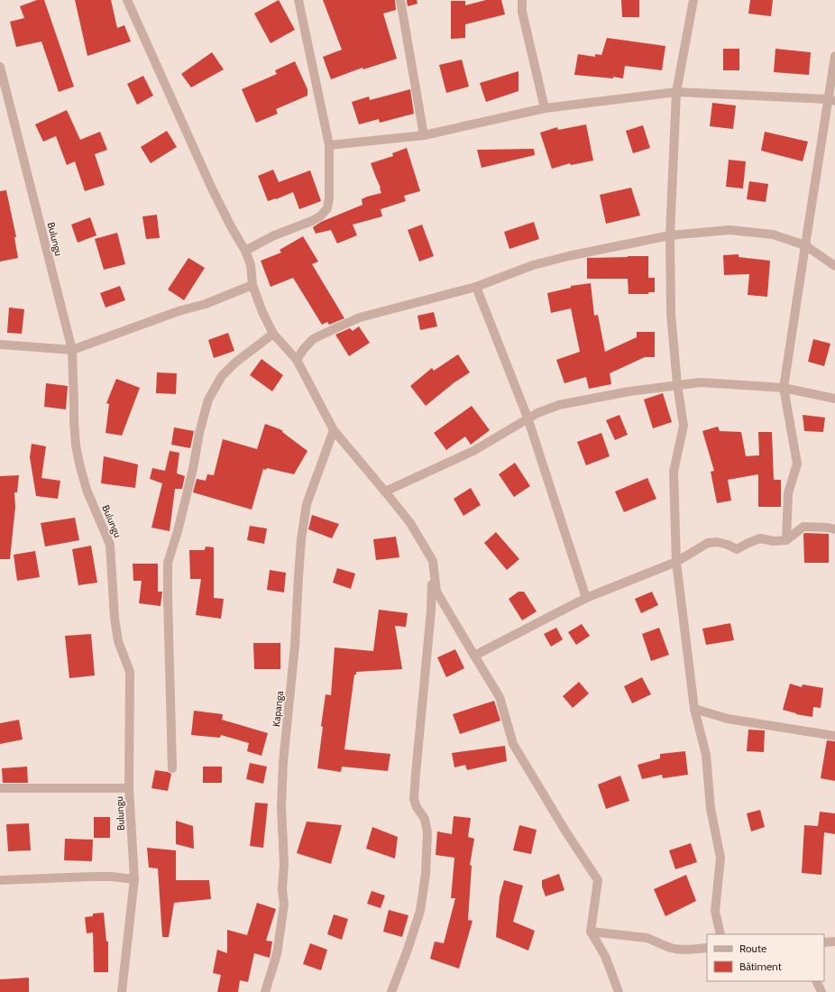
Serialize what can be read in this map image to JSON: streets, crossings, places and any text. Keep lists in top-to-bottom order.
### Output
{
  "streets": {
    "street": ["Bulungu", "Kapanga"]
  },
  "legend": ["Route", "Bâtiment"]
}
